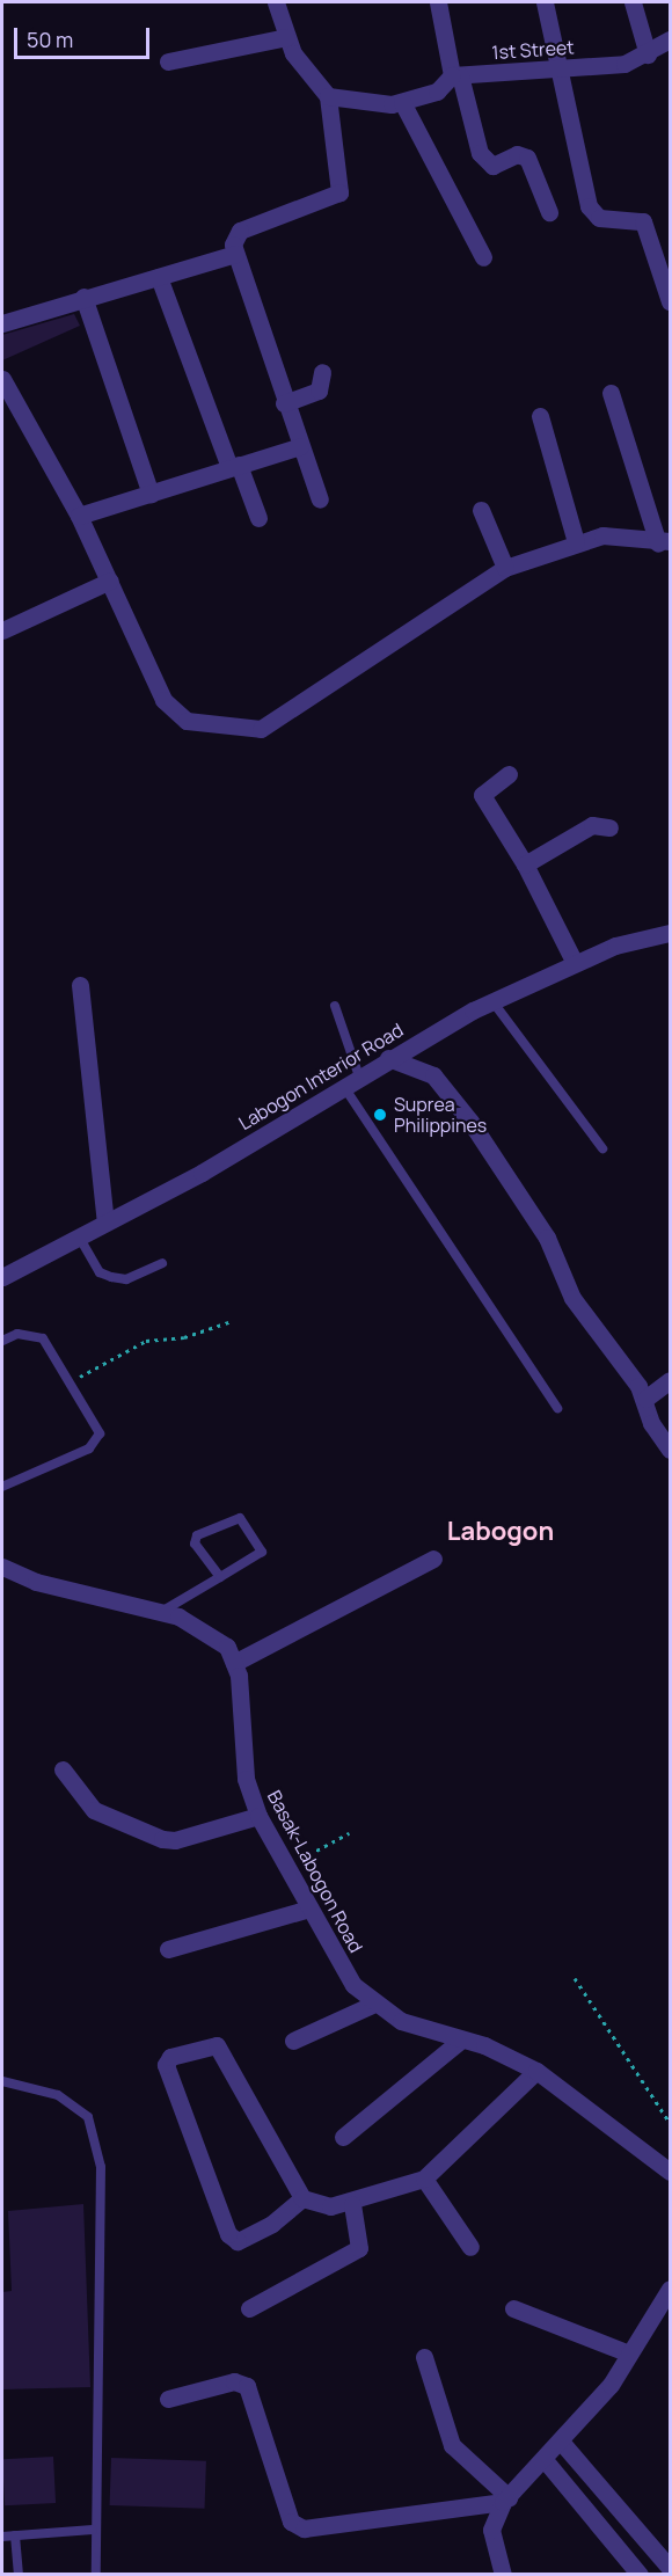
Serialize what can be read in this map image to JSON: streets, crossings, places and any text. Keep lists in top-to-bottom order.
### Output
{
  "streets": {
    "street": ["1st Street", "Labogon Interior Road", "Basak-Labogon Road"]
  },
  "districts": ["Labogon"],
  "places": ["Suprea Philippines"],
  "scale_bar": "50 m"
}
